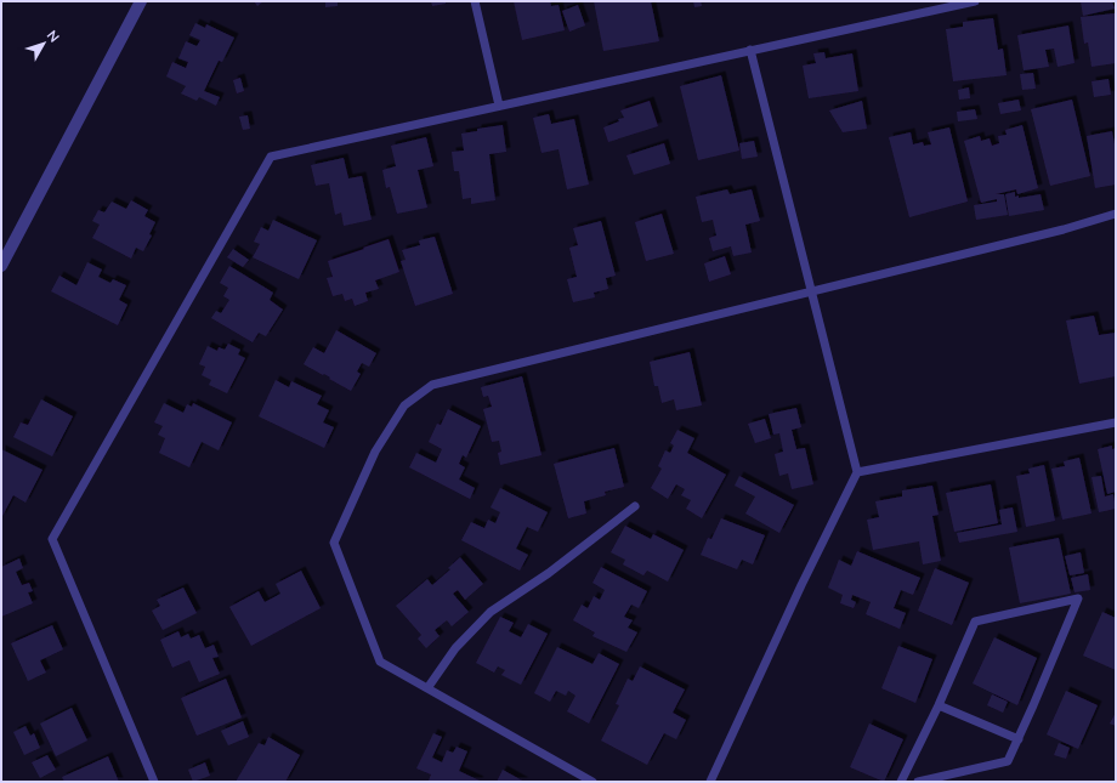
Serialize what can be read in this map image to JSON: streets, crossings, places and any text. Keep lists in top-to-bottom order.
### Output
{
  "north": "top right"
}
